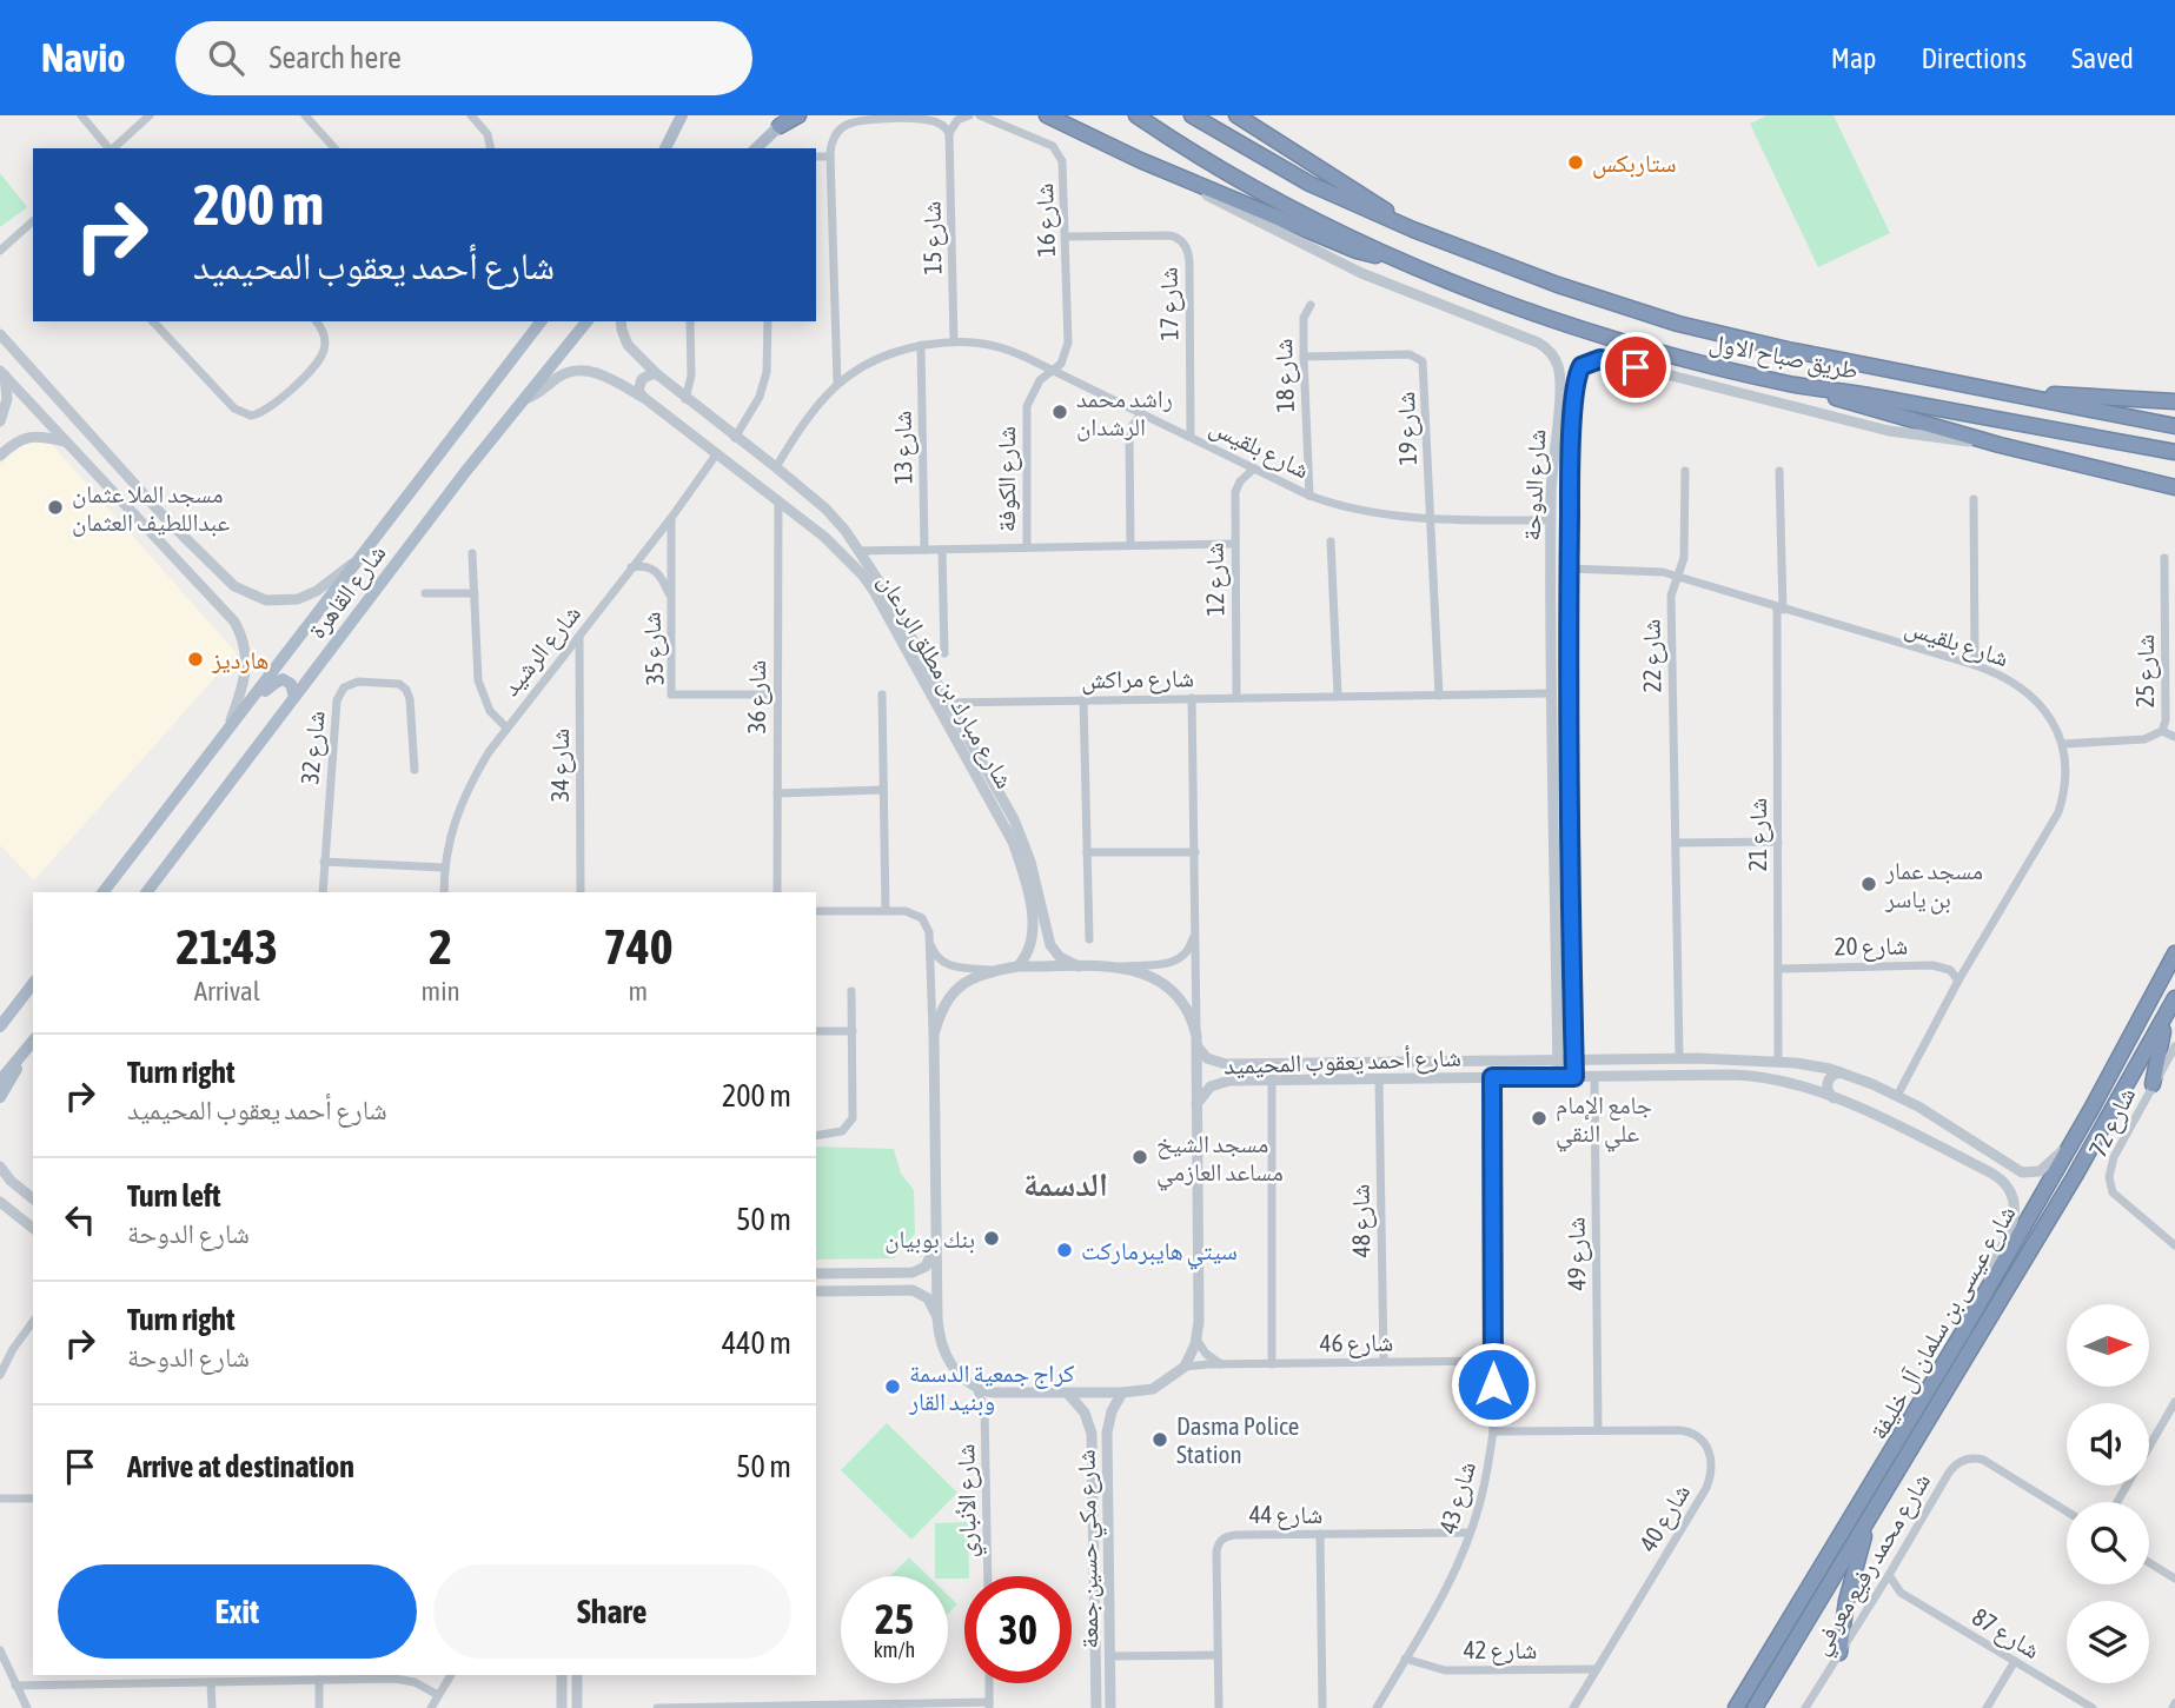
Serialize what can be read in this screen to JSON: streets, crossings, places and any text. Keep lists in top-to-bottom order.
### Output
{
  "streets": {
    "highway": ["طريق صباح الاول", "شارع عيسى بن سلمان آل خليفة"],
    "main road": ["شارع القاهرة"],
    "street": [
      "شارع 16",
      "شارع 15",
      "شارع 17",
      "شارع 18",
      "شارع 19",
      "شارع 13",
      "شارع بلقيس",
      "شارع الكوفة",
      "شارع الدوحة",
      "شارع 12",
      "شارع 35",
      "شارع الرشيد",
      "شارع 22",
      "شارع 25",
      "شارع مراكش",
      "شارع مبارك بن مطلق الردعان",
      "شارع 36",
      "شارع 32",
      "شارع 34",
      "شارع 21",
      "شارع 20",
      "شارع أحمد يعقوب المحيميد",
      "شارع 72",
      "شارع 48",
      "شارع 49",
      "شارع 46",
      "شارع 43",
      "شارع الأنباري",
      "شارع 44",
      "شارع 40",
      "شارع مكي حسين جمعة",
      "شارع محمد رفيع معرفي",
      "شارع 87",
      "شارع 42"
    ]
  },
  "crossings": [
    ["شارع 16", "شارع 17"],
    ["شارع 16", "شارع بلقيس"],
    ["شارع 16", "شارع الكوفة"],
    ["شارع 15", "شارع بلقيس"],
    ["شارع 17", "شارع بلقيس"],
    ["شارع 18", "شارع 19"],
    ["شارع 18", "شارع بلقيس"],
    ["شارع 19", "شارع بلقيس"],
    ["شارع 13", "شارع بلقيس"],
    ["شارع 13", "شارع الكوفة"],
    ["شارع بلقيس", "شارع الكوفة"],
    ["شارع بلقيس", "شارع الدوحة"],
    ["شارع بلقيس", "شارع 12"],
    ["شارع بلقيس", "شارع 22"],
    ["شارع بلقيس", "شارع 25"],
    ["شارع بلقيس", "شارع مبارك بن مطلق الردعان"],
    ["شارع بلقيس", "شارع 21"],
    ["شارع بلقيس", "شارع 20"],
    ["شارع بلقيس", "شارع أحمد يعقوب المحيميد"],
    ["شارع الكوفة", "شارع 12"],
    ["شارع الكوفة", "شارع مبارك بن مطلق الردعان"],
    ["شارع الدوحة", "شارع مراكش"],
    ["شارع الدوحة", "شارع أحمد يعقوب المحيميد"],
    ["شارع 12", "شارع مراكش"],
    ["شارع القاهرة", "شارع مبارك بن مطلق الردعان"],
    ["شارع 35", "شارع الرشيد"],
    ["شارع 35", "شارع 36"],
    ["شارع الرشيد", "شارع مبارك بن مطلق الردعان"],
    ["شارع الرشيد", "شارع 34"],
    ["شارع 22", "شارع أحمد يعقوب المحيميد"],
    ["شارع مراكش", "شارع مبارك بن مطلق الردعان"],
    ["شارع مبارك بن مطلق الردعان", "شارع 36"],
    ["شارع 21", "شارع 20"],
    ["شارع 21", "شارع أحمد يعقوب المحيميد"],
    ["شارع أحمد يعقوب المحيميد", "شارع 48"],
    ["شارع أحمد يعقوب المحيميد", "شارع 49"],
    ["شارع أحمد يعقوب المحيميد", "شارع عيسى بن سلمان آل خليفة"],
    ["شارع أحمد يعقوب المحيميد", "شارع 43"],
    ["شارع 48", "شارع 46"],
    ["شارع 49", "شارع 40"],
    ["شارع 46", "شارع 43"],
    ["شارع 43", "شارع 44"],
    ["شارع 43", "شارع 40"],
    ["شارع 43", "شارع 42"],
    ["شارع 40", "شارع 42"],
    ["شارع محمد رفيع معرفي", "شارع 87"]
  ],
  "districts": ["الدسمة"],
  "places": [
    "ستاربكس",
    "راشد محمد الرشدان",
    "مسجد الملا عثمان عبداللطيف العثمان",
    "هارديز",
    "مسجد عمار بن ياسر",
    "جامع الإمام علي النقي",
    "مسجد الشيخ مساعد العازمي",
    "بنك بوبيان",
    "سيتي هايبرماركت",
    "كراج جمعية الدسمة وبنيد القار",
    "Dasma Police Station"
  ],
  "north": "right",
  "page": {
    "header": "Navio",
    "search": "Search here",
    "nav": ["Map", "Directions", "Saved"],
    "turn": ["200 m", "شارع أحمد يعقوب المحيميد"],
    "eta": [
      "21:43",
      "Arrival",
      "2",
      "min",
      "740",
      "m"
    ],
    "list": [
      {
        "name": "Turn right",
        "note": "شارع أحمد يعقوب المحيميد",
        "value": "200 m"
      },
      {
        "name": "Turn left",
        "note": "شارع الدوحة",
        "value": "50 m"
      },
      {
        "name": "Turn right",
        "note": "شارع الدوحة",
        "value": "440 m"
      },
      {
        "name": "Arrive at destination",
        "value": "50 m"
      }
    ],
    "buttons": ["Exit", "Share"],
    "speed": "25 km/h",
    "limit": "30"
  }
}
